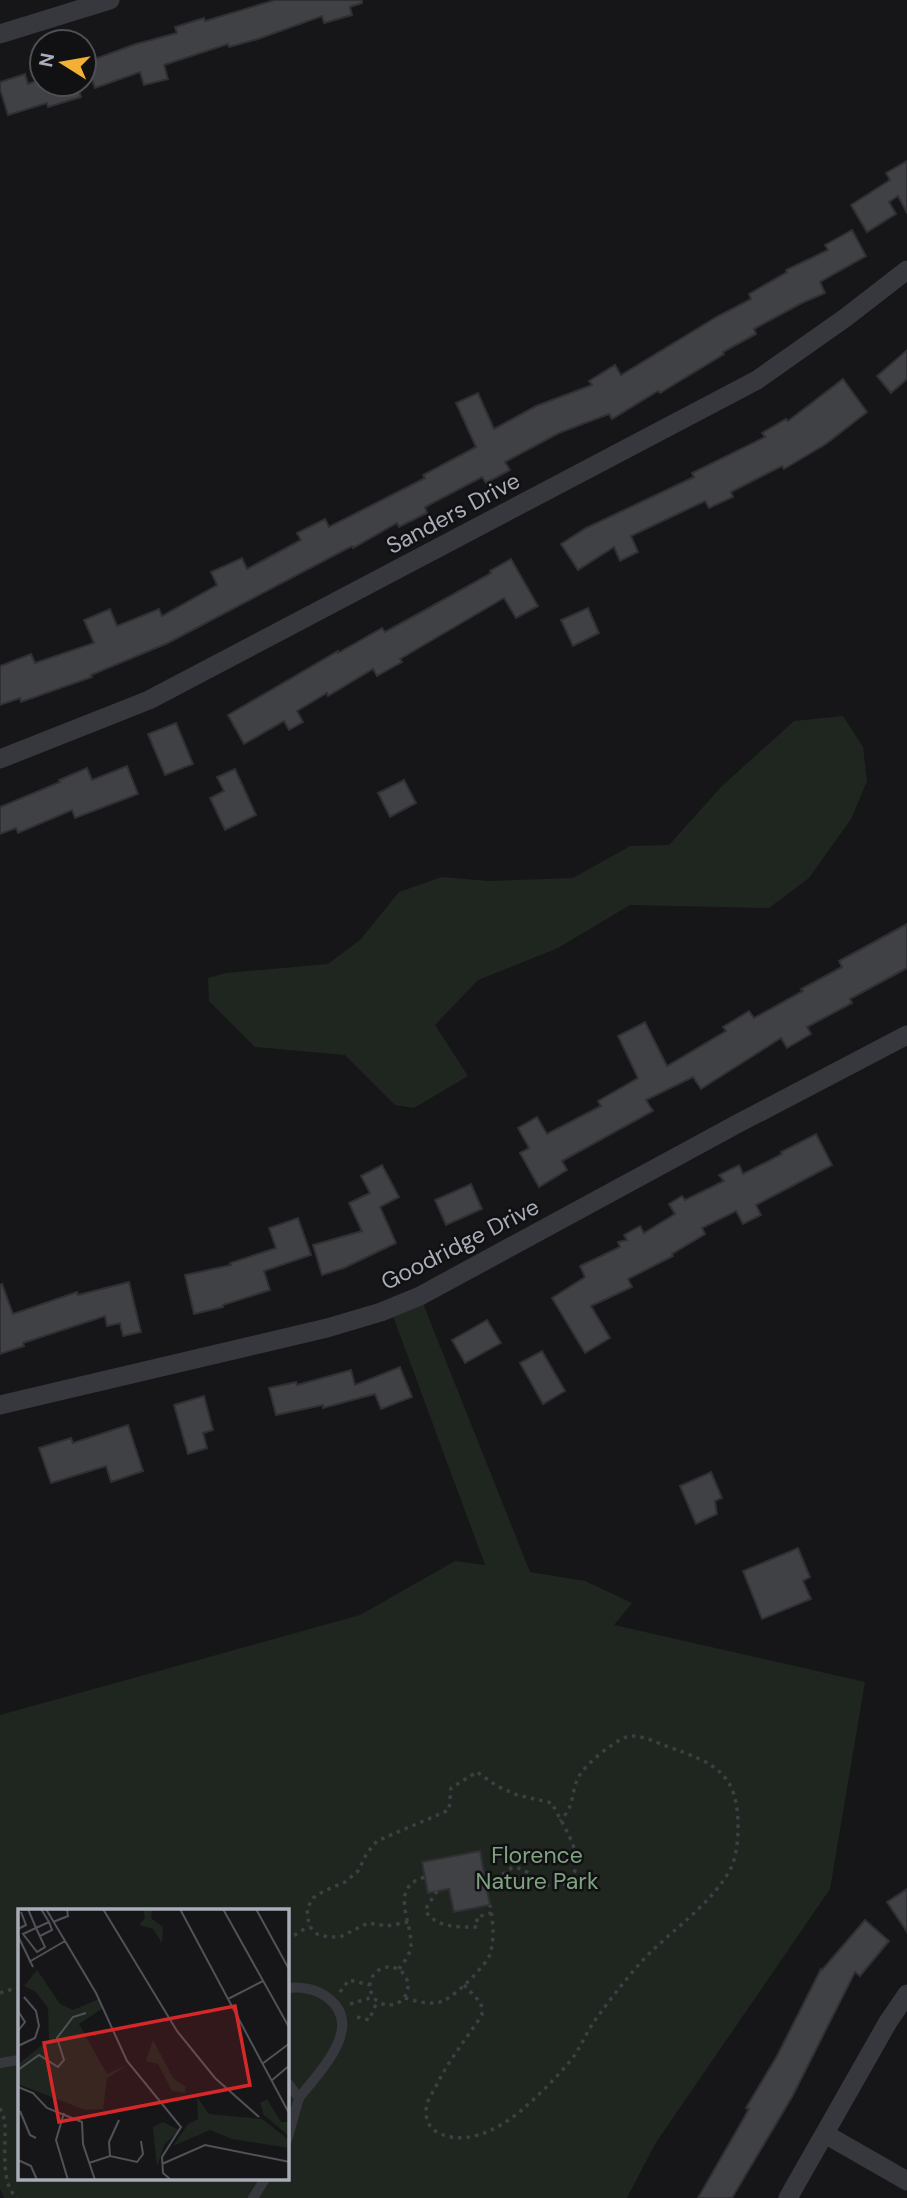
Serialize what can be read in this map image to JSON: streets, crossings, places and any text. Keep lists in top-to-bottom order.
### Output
{
  "streets": {
    "street": ["Sanders Drive", "Goodridge Drive"]
  },
  "parks": ["Florence Nature Park"],
  "north": "left"
}
